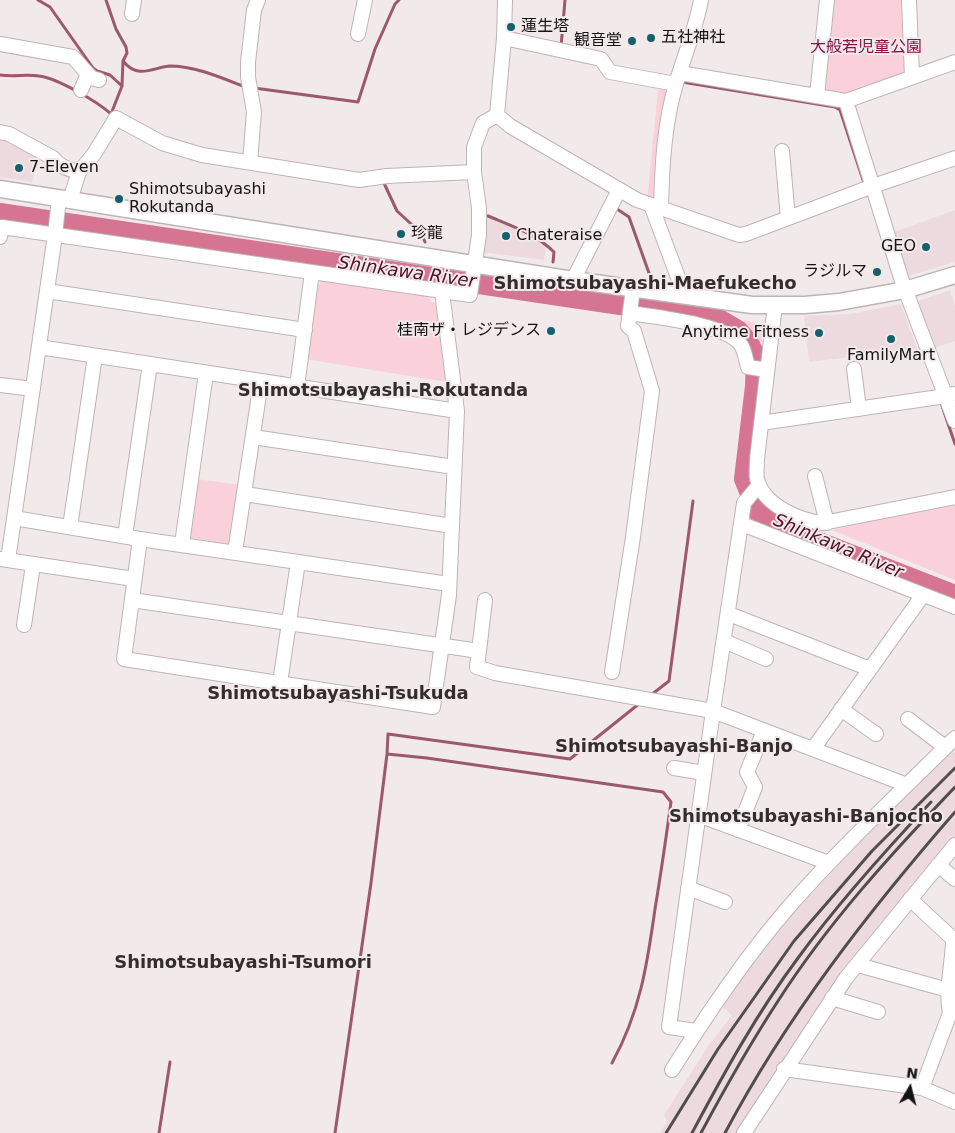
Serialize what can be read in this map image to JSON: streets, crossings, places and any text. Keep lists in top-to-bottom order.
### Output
{
  "districts": [
    "Shimotsubayashi-Maefukecho",
    "Shimotsubayashi-Rokutanda",
    "Shimotsubayashi-Tsukuda",
    "Shimotsubayashi-Banjo",
    "Shimotsubayashi-Banjocho",
    "Shimotsubayashi-Tsumori"
  ],
  "water": ["Shinkawa River"],
  "parks": ["大般若児童公園"],
  "places": [
    "蓮生塔",
    "五社神社",
    "観音堂",
    "7-Eleven",
    "Shimotsubayashi Rokutanda",
    "珍龍",
    "Chateraise",
    "GEO",
    "ラジルマ",
    "桂南ザ・レジデンス",
    "Anytime Fitness",
    "FamilyMart"
  ],
  "north": "top"
}
